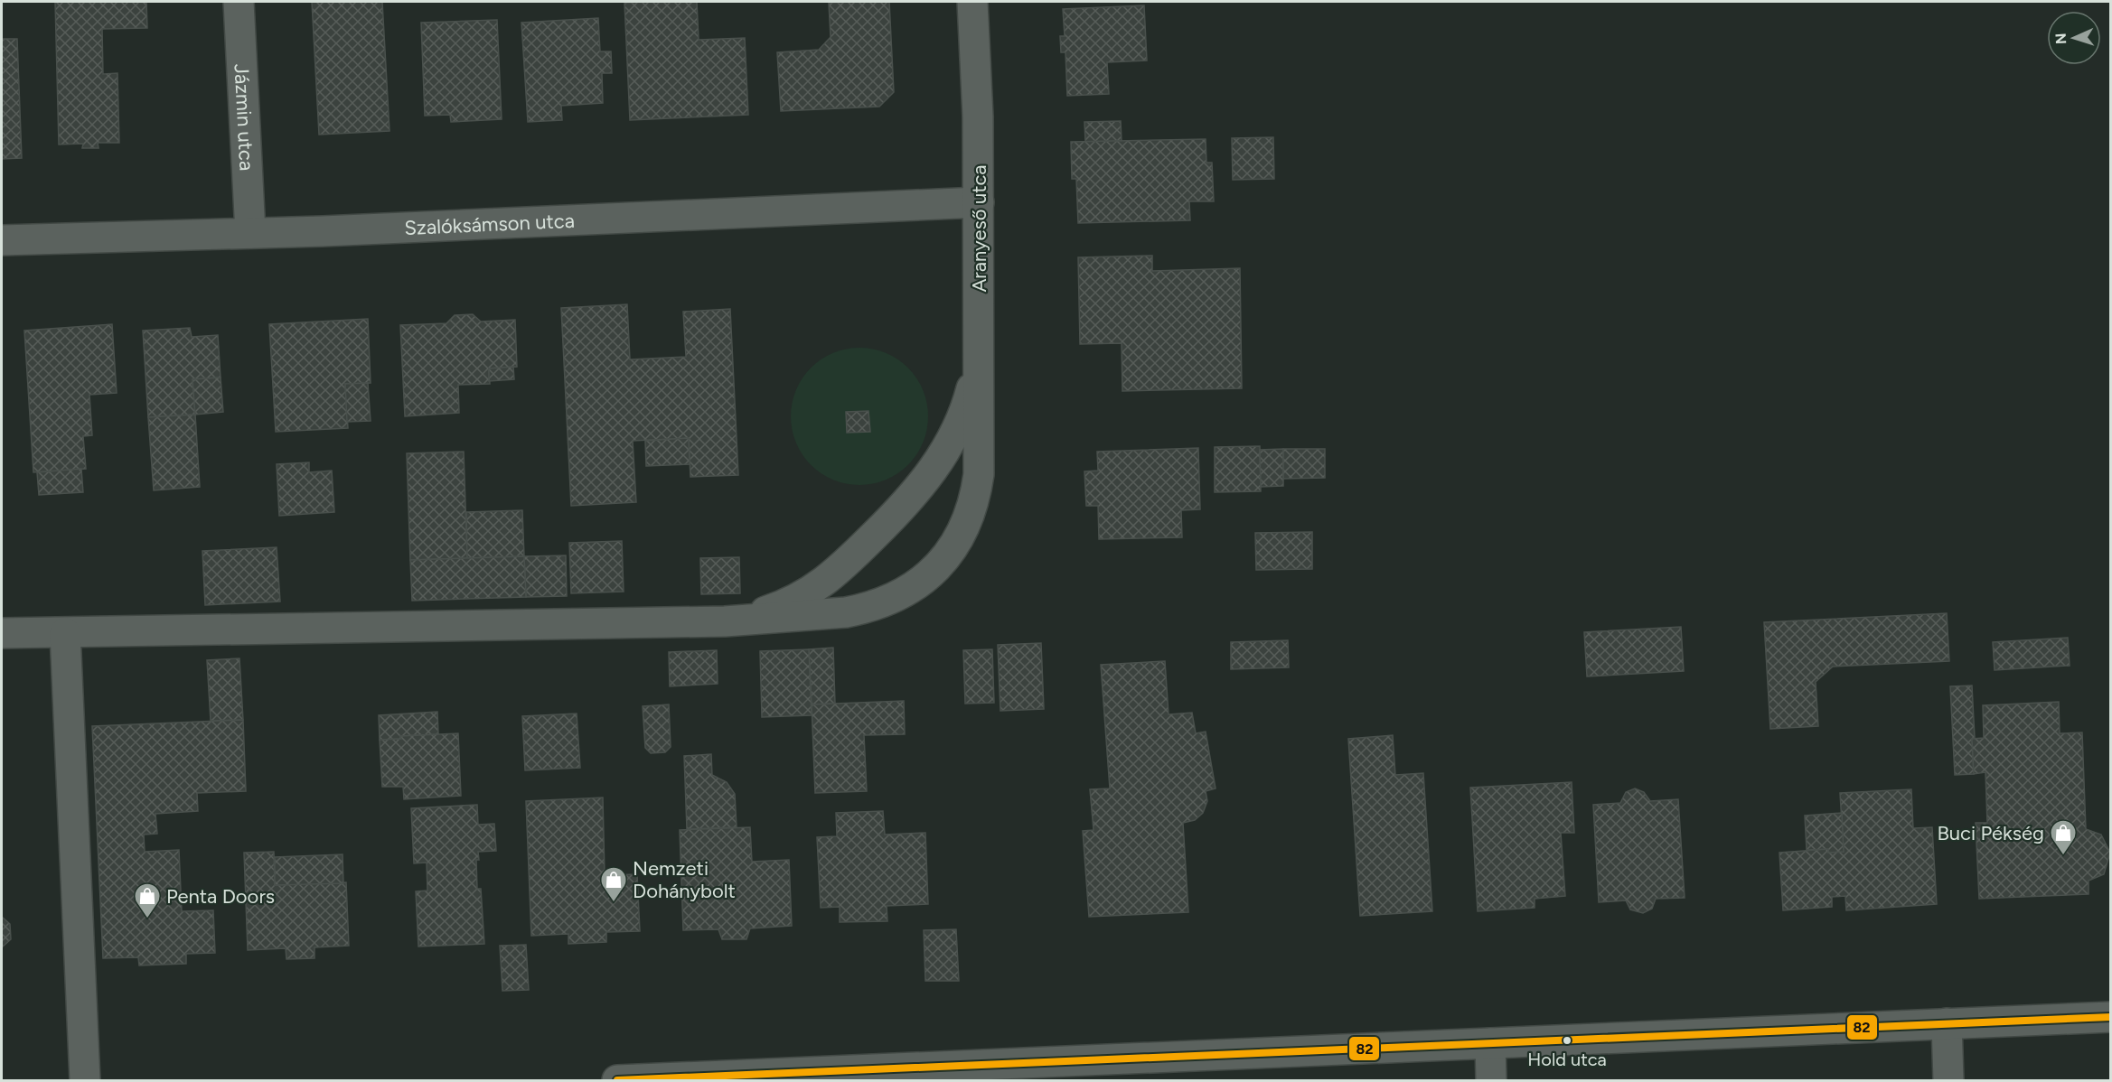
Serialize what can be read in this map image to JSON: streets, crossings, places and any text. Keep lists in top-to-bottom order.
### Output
{
  "streets": {
    "street": ["Jázmin utca", "Szalóksámson utca", "Aranyeső utca"]
  },
  "crossings": [
    ["Jázmin utca", "Szalóksámson utca"],
    ["Szalóksámson utca", "Aranyeső utca"]
  ],
  "places": {
    "shop": ["Buci Pékség", "Nemzeti Dohánybolt", "Penta Doors"],
    "other": ["Hold utca"]
  },
  "lines": ["transit line 82"],
  "north": "left"
}
